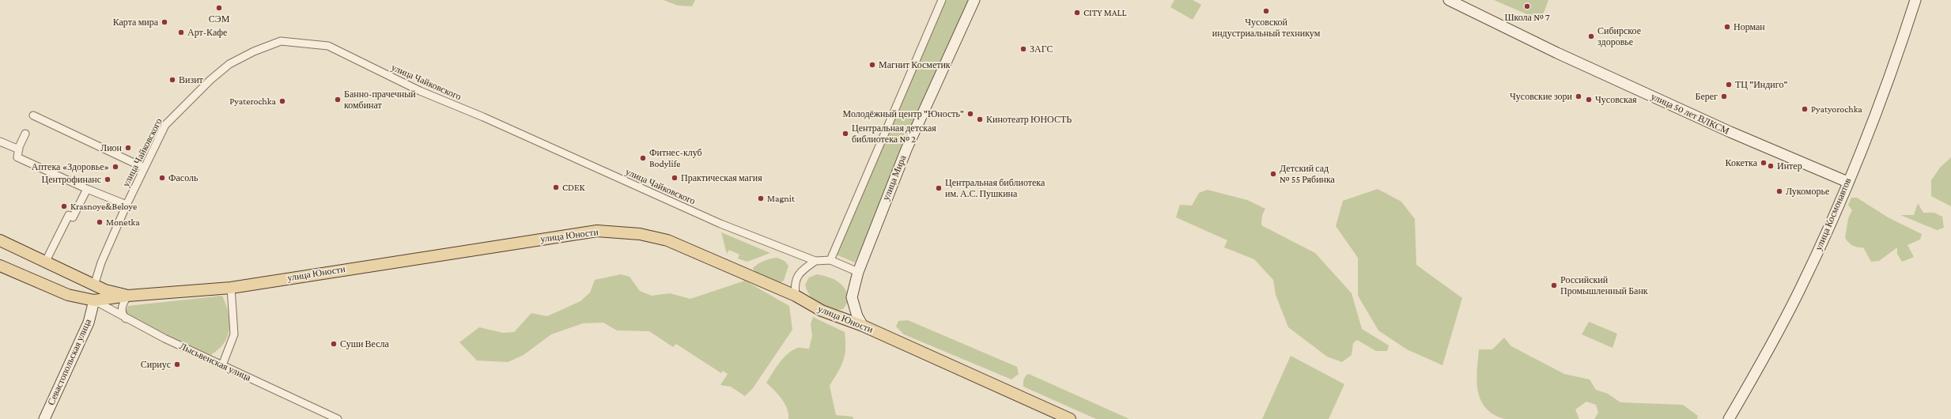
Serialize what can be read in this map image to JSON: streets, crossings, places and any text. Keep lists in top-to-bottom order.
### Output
{
  "streets": {
    "main road": ["улица Юности", "Севастопольская улица", "Лысьвенская улица"],
    "street": [
      "улица Чайковского",
      "улица 50 лет ВЛКСМ",
      "улица Мира",
      "улица Космонавтов"
    ]
  },
  "crossings": [
    ["улица Чайковского", "улица Мира"],
    ["улица Чайковского", "Севастопольская улица"],
    ["улица 50 лет ВЛКСМ", "улица Космонавтов"],
    ["улица Мира", "улица Юности"],
    ["улица Юности", "Лысьвенская улица"],
    ["Севастопольская улица", "Лысьвенская улица"]
  ],
  "places": [
    "Школа № 7",
    "СЭМ",
    "Чусовской индустриальный техникум",
    "CITY MALL",
    "Карта мира",
    "Норман",
    "Арт-Кафе",
    "Сибирское здоровье",
    "ЗАГС",
    "Магнит Косметик",
    "Визит",
    "ТЦ \"Индиго\"",
    "Чусовские зори",
    "Берег",
    "Банно-прачечный комбинат",
    "Чусовская",
    "Pyaterochka",
    "Pyatyorochka",
    "Молодёжный центр \"Юность\"",
    "Кинотеатр ЮНОСТЬ",
    "Центральная детская библиотека № 2",
    "Лион",
    "Фитнес-клуб Bodylife",
    "Кокетка",
    "Интер",
    "Аптека «Здоровье»",
    "Детский сад № 55 Рябинка",
    "Фасоль",
    "Практическая магия",
    "Центрофинанс",
    "CDEK",
    "Центральная библиотека им. А.С. Пушкина",
    "Лукоморье",
    "Magnit",
    "Krasnoye&Beloye",
    "Monetka",
    "Российский Промышленный Банк",
    "Суши Весла",
    "Сириус"
  ]
}
